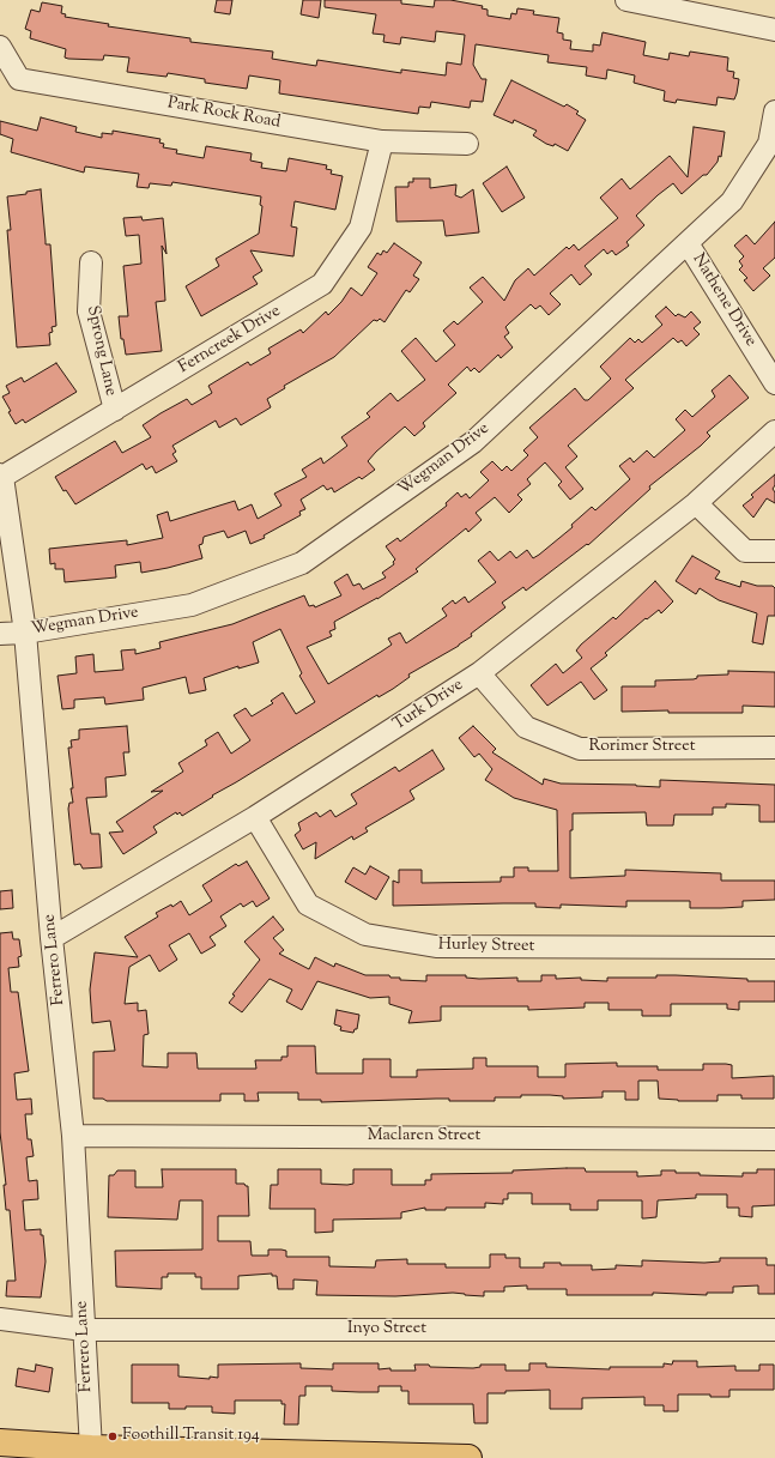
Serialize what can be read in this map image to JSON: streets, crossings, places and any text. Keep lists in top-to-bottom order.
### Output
{
  "streets": {
    "street": [
      "Park Rock Road",
      "Nathene Drive",
      "Ferncreek Drive",
      "Sprong Lane",
      "Wegman Drive",
      "Turk Drive",
      "Rorimer Street",
      "Hurley Street",
      "Ferrero Lane",
      "Maclaren Street",
      "Inyo Street"
    ]
  },
  "crossings": [
    ["Park Rock Road", "Ferncreek Drive"],
    ["Nathene Drive", "Wegman Drive"],
    ["Ferncreek Drive", "Sprong Lane"],
    ["Ferncreek Drive", "Ferrero Lane"],
    ["Wegman Drive", "Ferrero Lane"],
    ["Turk Drive", "Rorimer Street"],
    ["Turk Drive", "Hurley Street"],
    ["Turk Drive", "Ferrero Lane"],
    ["Ferrero Lane", "Maclaren Street"],
    ["Ferrero Lane", "Inyo Street"]
  ],
  "places": ["Foothill Transit 194"]
}
